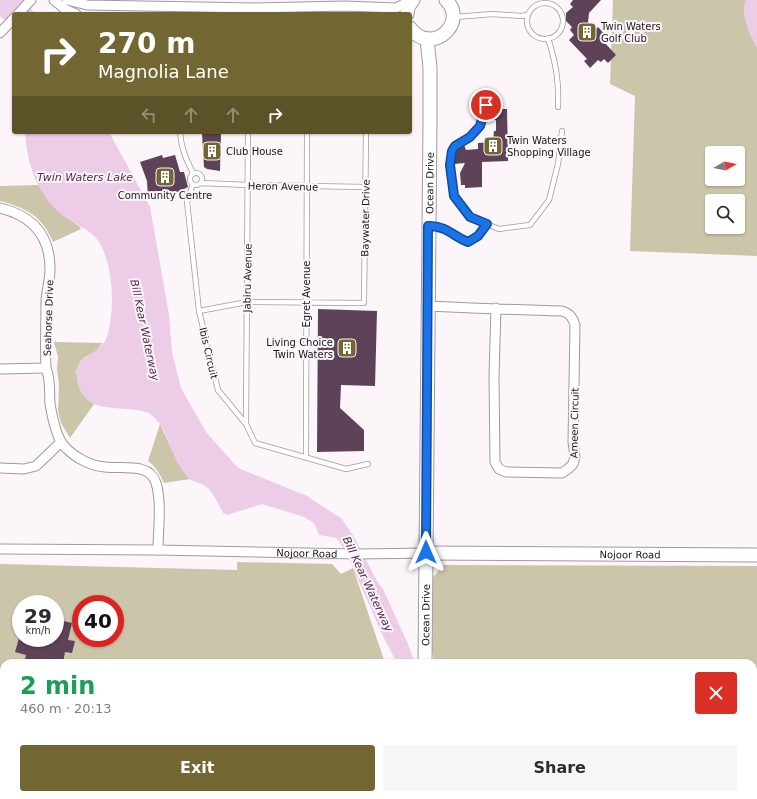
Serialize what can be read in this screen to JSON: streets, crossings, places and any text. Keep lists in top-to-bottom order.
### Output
{
  "streets": {
    "street": [
      "Ocean Drive",
      "Seahorse Drive",
      "Ameen Circuit",
      "Nojoor Road"
    ],
    "lane": [
      "Heron Avenue",
      "Baywater Drive",
      "Jabiru Avenue",
      "Egret Avenue",
      "Ibis Circuit"
    ]
  },
  "crossings": [
    ["Ocean Drive", "Ameen Circuit"],
    ["Ocean Drive", "Nojoor Road"],
    ["Heron Avenue", "Baywater Drive"],
    ["Heron Avenue", "Jabiru Avenue"],
    ["Heron Avenue", "Egret Avenue"],
    ["Heron Avenue", "Ibis Circuit"],
    ["Baywater Drive", "Egret Avenue"],
    ["Jabiru Avenue", "Ibis Circuit"],
    ["Egret Avenue", "Ibis Circuit"],
    ["Seahorse Drive", "Nojoor Road"]
  ],
  "water": ["Twin Waters Lake", "Bill Kear Waterway"],
  "places": {
    "building": [
      "Twin Waters Golf Club",
      "Twin Waters Shopping Village",
      "Club House",
      "Community Centre",
      "Living Choice Twin Waters"
    ]
  },
  "north": "right",
  "page": {
    "turn": ["270 m", "Magnolia Lane"],
    "speed": "29 km/h",
    "limit": "40",
    "heading": ["2 min", "460 m · 20:13"],
    "buttons": ["Exit", "Share"]
  }
}
